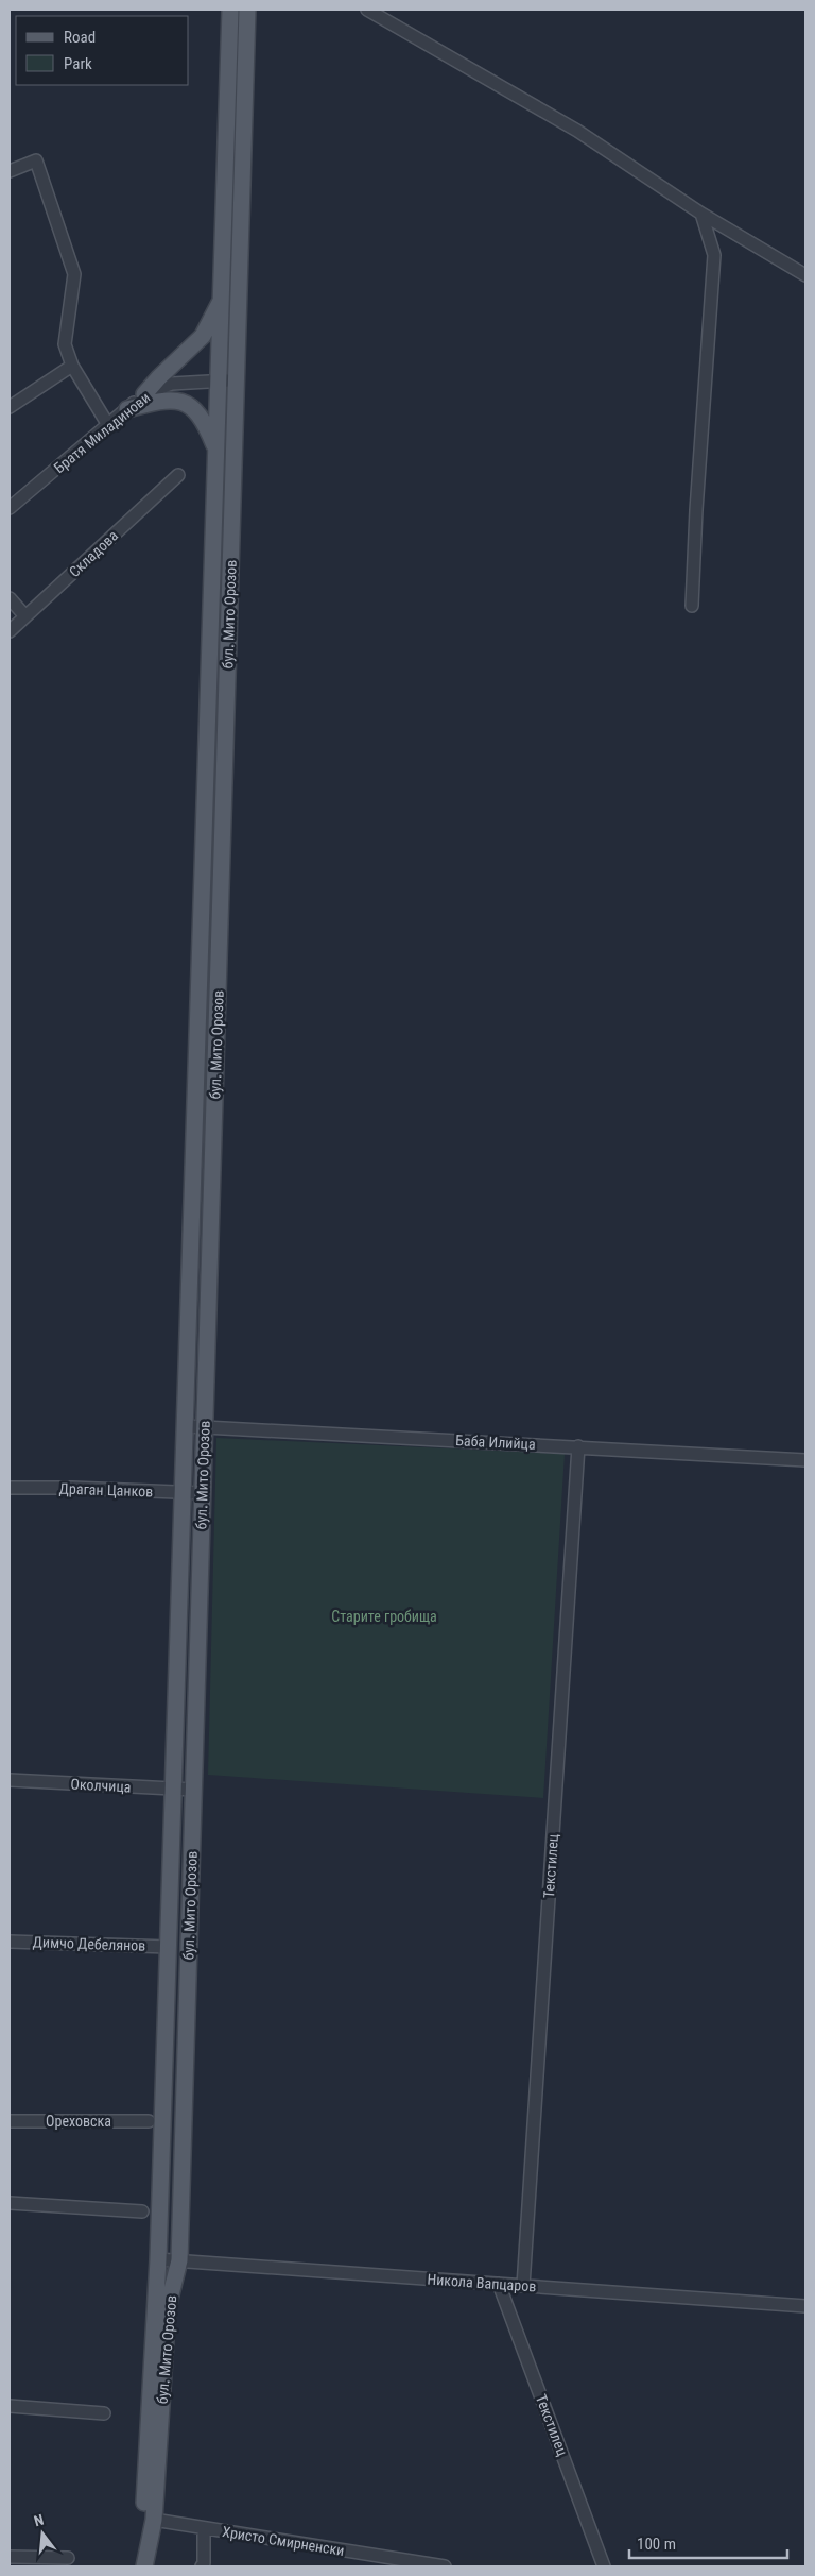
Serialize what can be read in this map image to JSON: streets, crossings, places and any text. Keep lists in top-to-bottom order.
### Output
{
  "streets": {
    "main road": ["бул. Мито Орозов"],
    "street": [
      "Братя Миладинови",
      "Складова",
      "Баба Илийца",
      "Драган Цанков",
      "Околчица",
      "Текстилец",
      "Димчо Дебелянов",
      "Ореховска",
      "Никола Вапцаров",
      "Христо Смирненски"
    ]
  },
  "crossings": [
    ["Братя Миладинови", "бул. Мито Орозов"],
    ["бул. Мито Орозов", "Баба Илийца"],
    ["бул. Мито Орозов", "Драган Цанков"],
    ["бул. Мито Орозов", "Околчица"],
    ["бул. Мито Орозов", "Димчо Дебелянов"],
    ["бул. Мито Орозов", "Никола Вапцаров"],
    ["бул. Мито Орозов", "Христо Смирненски"],
    ["Баба Илийца", "Текстилец"],
    ["Текстилец", "Никола Вапцаров"]
  ],
  "parks": ["Старите гробища"],
  "legend": ["Road", "Park"],
  "scale_bar": "100 m",
  "north": "top"
}
